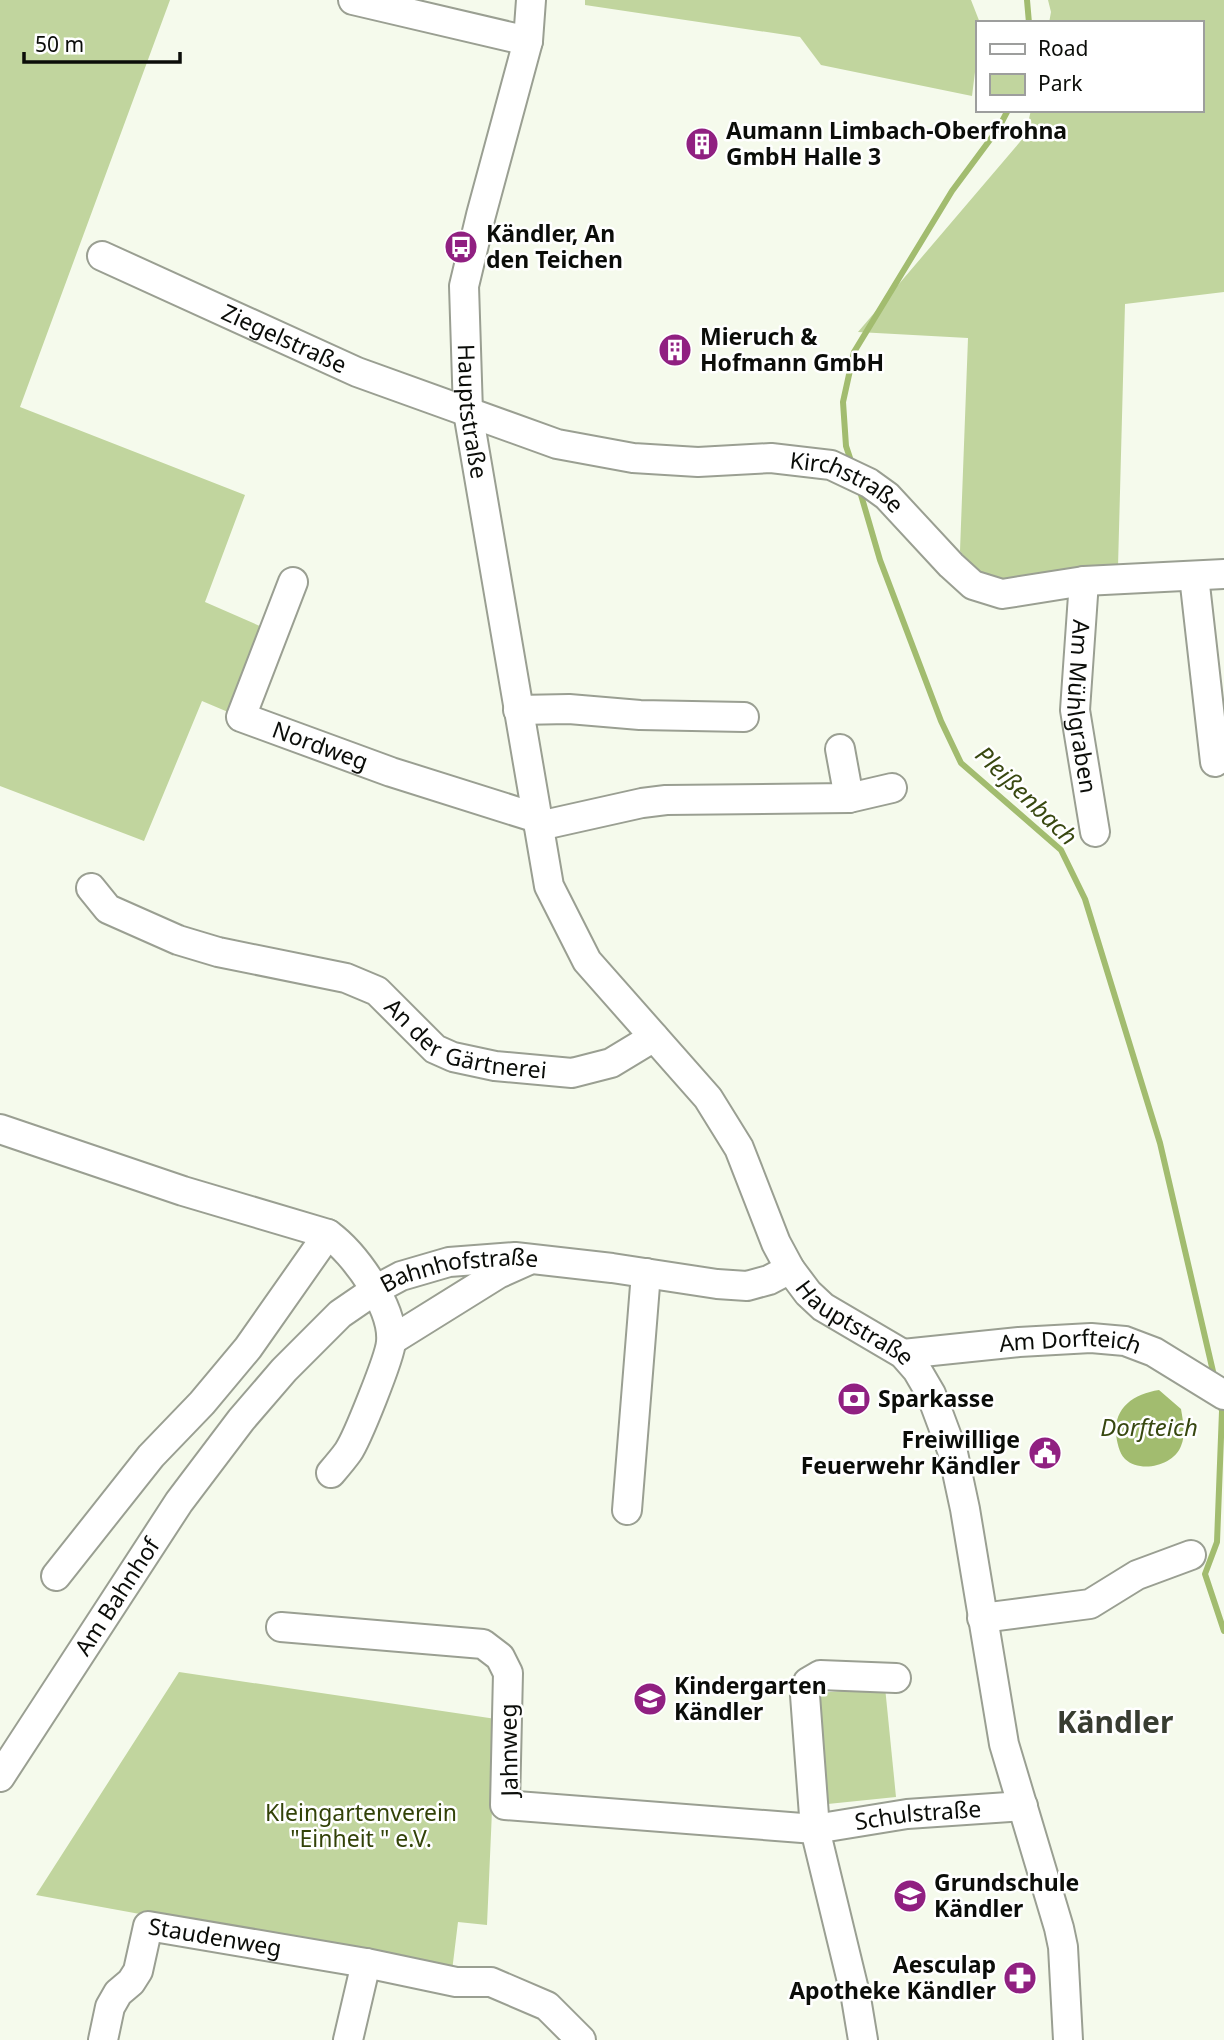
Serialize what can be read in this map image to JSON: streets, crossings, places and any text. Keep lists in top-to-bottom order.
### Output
{
  "streets": {
    "street": [
      "Ziegelstraße",
      "Hauptstraße",
      "Kirchstraße",
      "Am Mühlgraben",
      "Nordweg",
      "An der Gärtnerei",
      "Bahnhofstraße",
      "Am Dorfteich",
      "Am Bahnhof",
      "Jahnweg",
      "Schulstraße",
      "Staudenweg"
    ]
  },
  "crossings": [
    ["Ziegelstraße", "Hauptstraße"],
    ["Ziegelstraße", "Kirchstraße"],
    ["Hauptstraße", "Kirchstraße"],
    ["Hauptstraße", "Nordweg"],
    ["Hauptstraße", "An der Gärtnerei"],
    ["Hauptstraße", "Bahnhofstraße"],
    ["Hauptstraße", "Am Dorfteich"],
    ["Hauptstraße", "Schulstraße"],
    ["Kirchstraße", "Am Mühlgraben"],
    ["Bahnhofstraße", "Am Bahnhof"],
    ["Jahnweg", "Schulstraße"]
  ],
  "districts": ["Kändler"],
  "water": ["Pleißenbach", "Dorfteich"],
  "parks": ["Kleingartenverein \"Einheit \" e.V."],
  "places": {
    "building": ["Aumann Limbach-Oberfrohna GmbH Halle 3", "Mieruch & Hofmann GmbH"],
    "bus stop": ["Kändler, An den Teichen"],
    "bank": ["Sparkasse"],
    "public building": ["Freiwillige Feuerwehr Kändler"],
    "school or university": ["Kindergarten Kändler", "Grundschule Kändler"],
    "pharmacy": ["Aesculap Apotheke Kändler"]
  },
  "legend": ["Road", "Park"],
  "scale_bar": "50 m"
}
